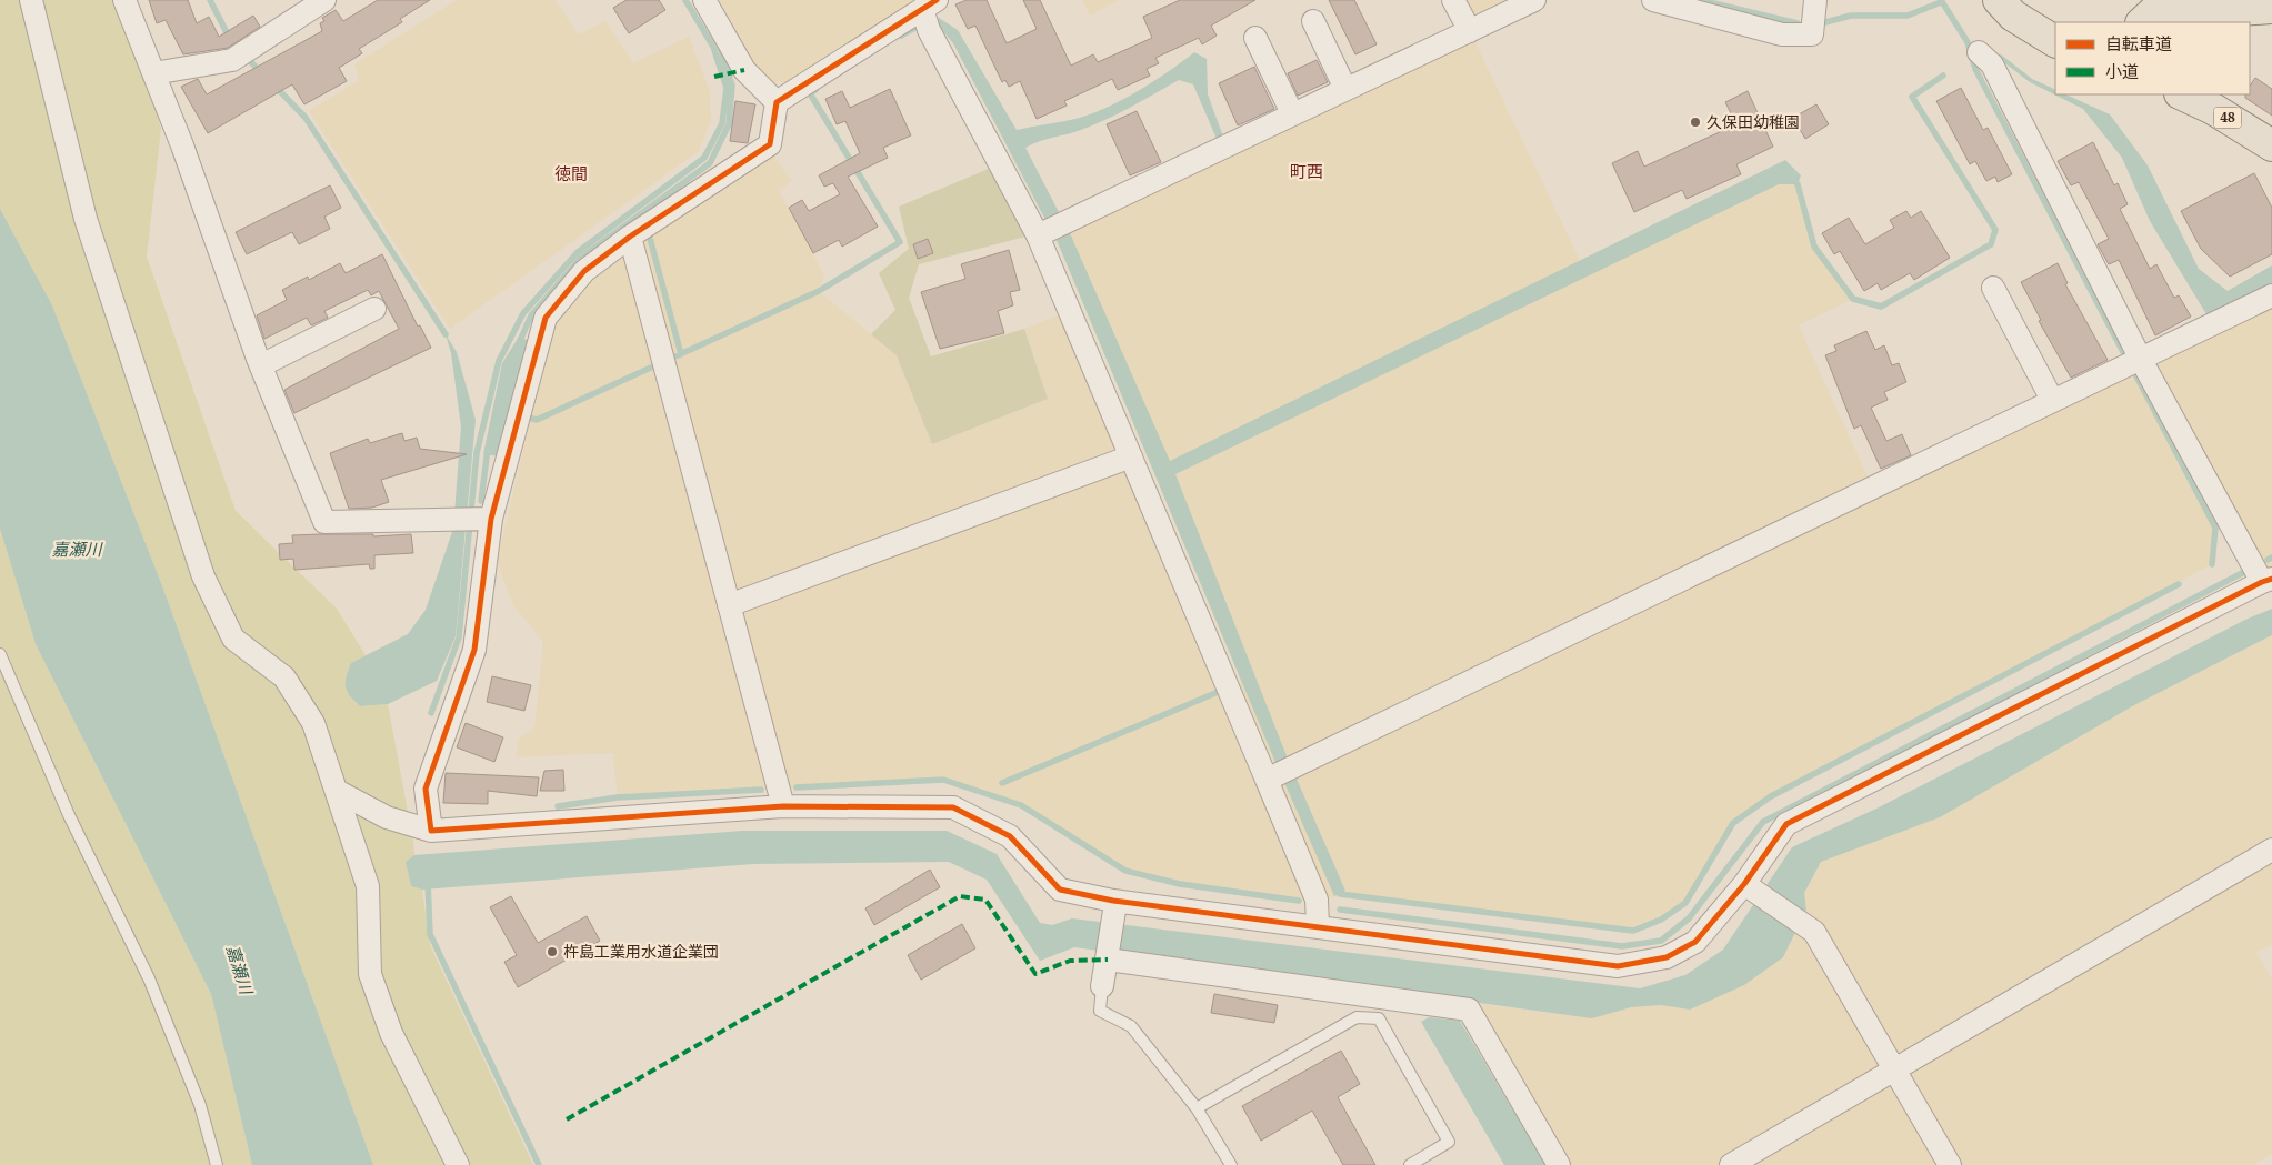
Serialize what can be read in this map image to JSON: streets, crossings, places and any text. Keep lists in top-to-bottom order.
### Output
{
  "streets": {
    "main road": ["48"]
  },
  "districts": ["町西", "徳間"],
  "water": ["嘉瀬川"],
  "places": ["久保田幼稚園", "杵島工業用水道企業団"],
  "legend": ["自転車道", "小道"]
}
